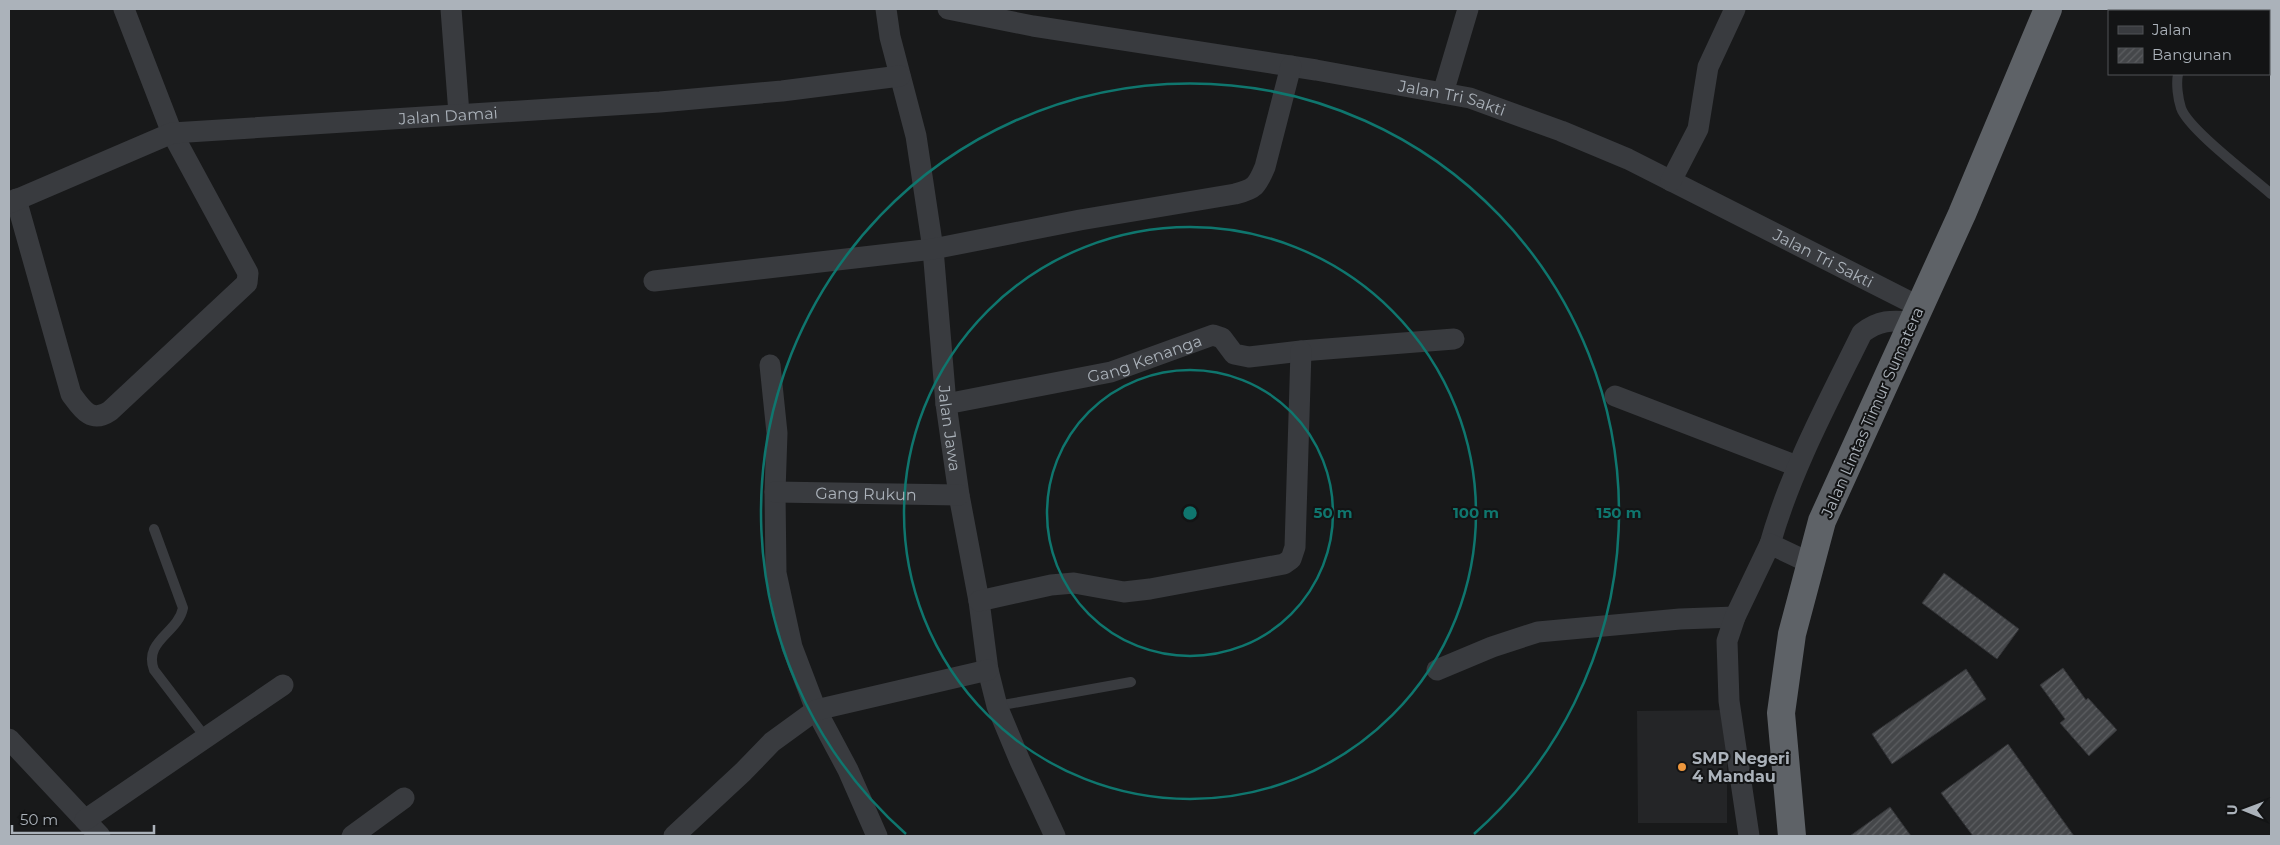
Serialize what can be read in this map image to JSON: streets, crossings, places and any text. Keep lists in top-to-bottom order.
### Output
{
  "streets": {
    "highway": ["Jalan Lintas Timur Sumatera"],
    "street": [
      "Jalan Tri Sakti",
      "Jalan Damai",
      "Gang Kenanga",
      "Jalan Jawa",
      "Gang Rukun"
    ]
  },
  "crossings": [
    ["Jalan Tri Sakti", "Jalan Lintas Timur Sumatera"],
    ["Jalan Damai", "Jalan Jawa"],
    ["Gang Kenanga", "Jalan Jawa"],
    ["Jalan Jawa", "Gang Rukun"]
  ],
  "places": ["SMP Negeri 4 Mandau"],
  "legend": ["Jalan", "Bangunan"],
  "scale_bar": "50 m",
  "north": "left",
  "rings": ["50 m", "100 m", "150 m"]
}
